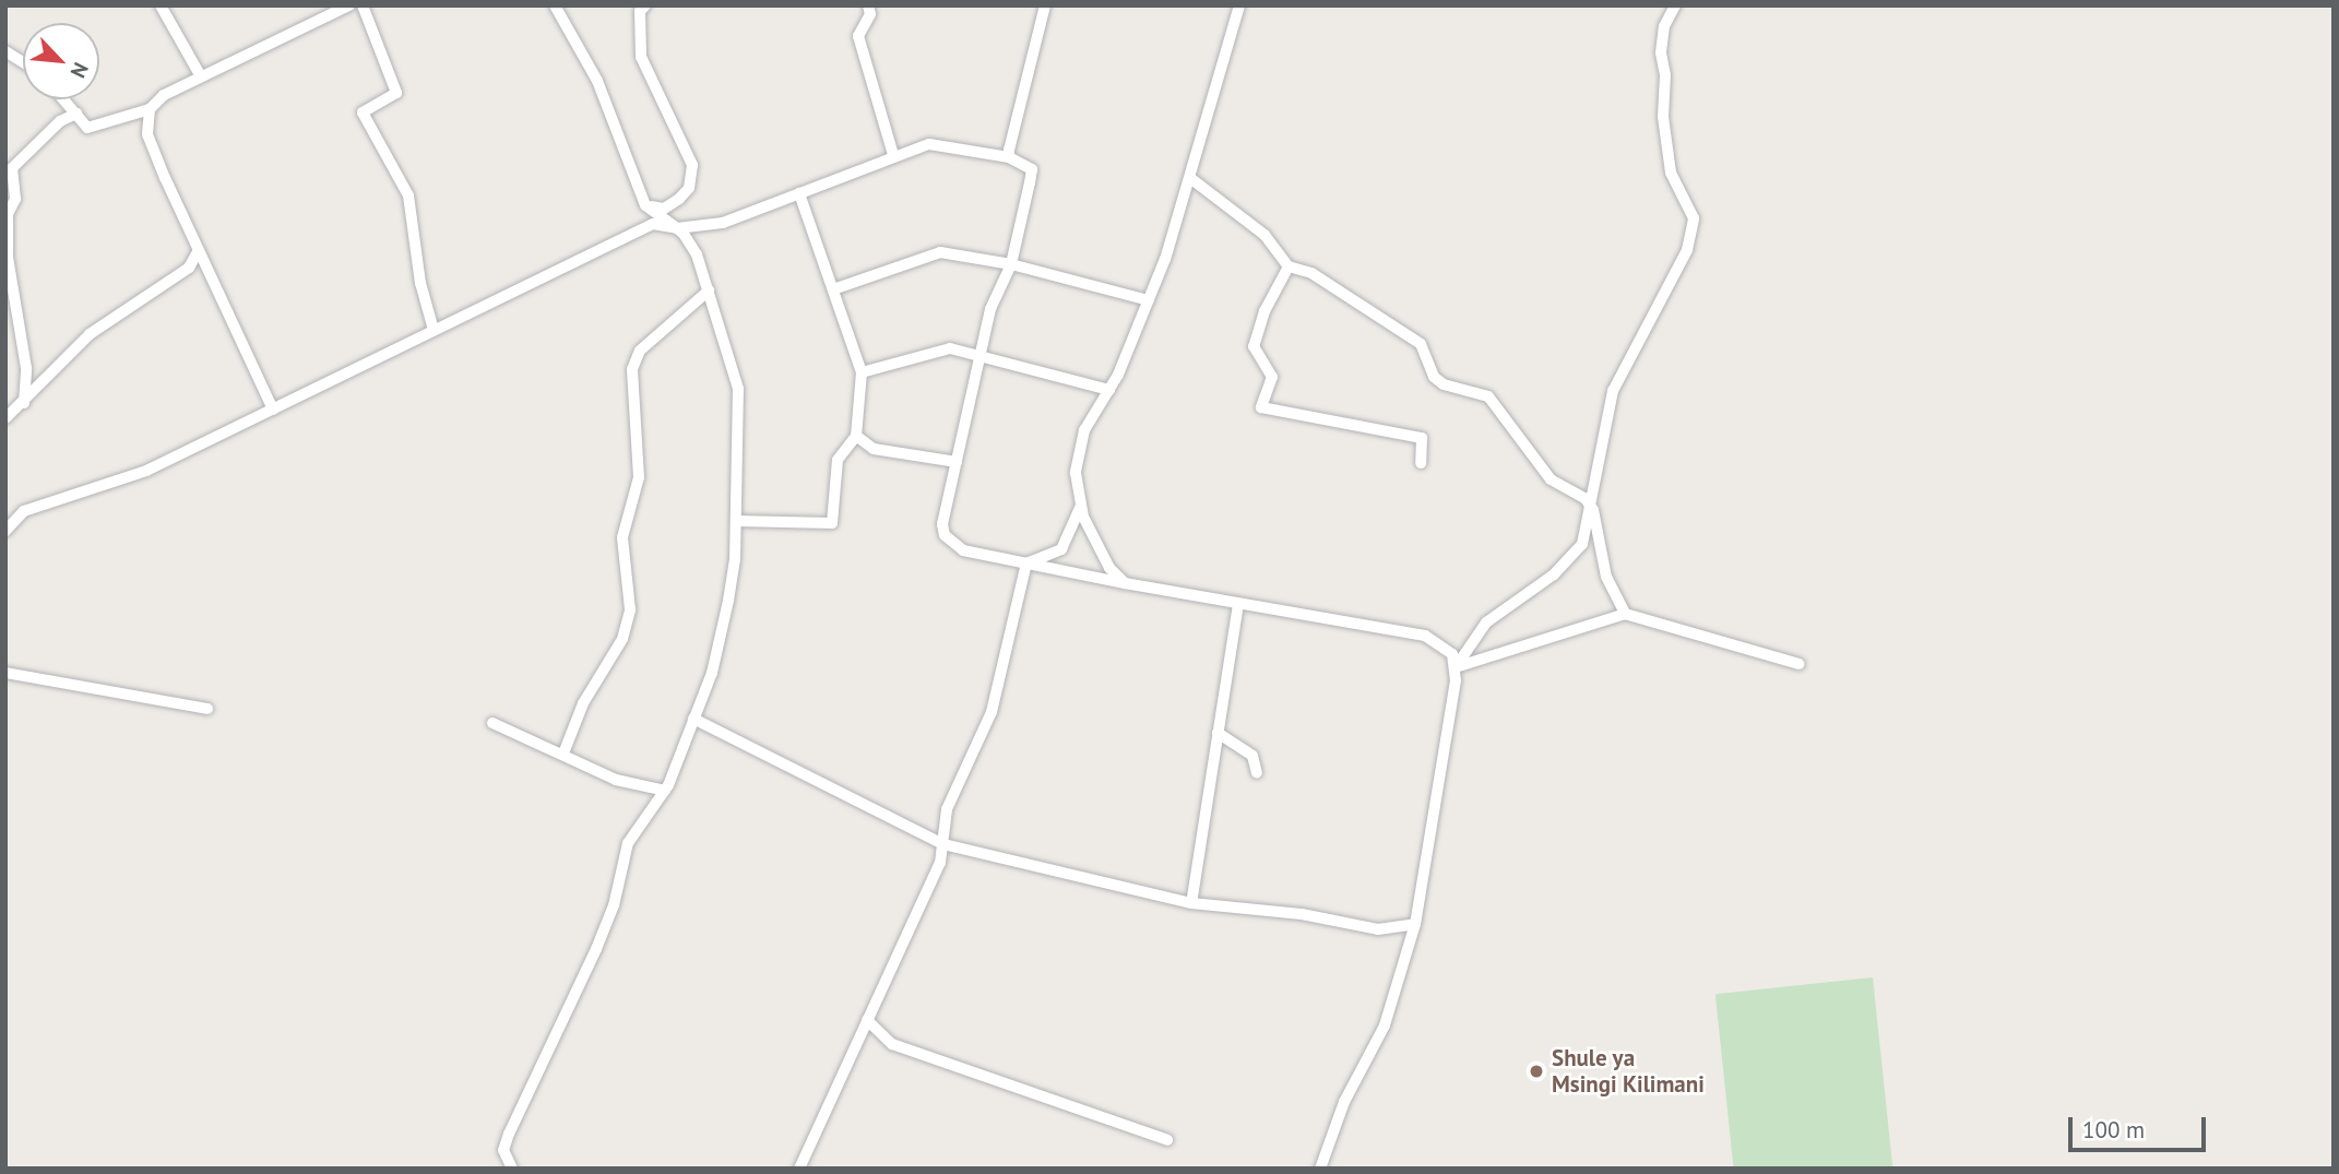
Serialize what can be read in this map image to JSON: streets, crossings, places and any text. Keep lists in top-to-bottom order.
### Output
{
  "places": ["Shule ya Msingi Kilimani"],
  "scale_bar": "100 m",
  "north": "bottom right"
}
